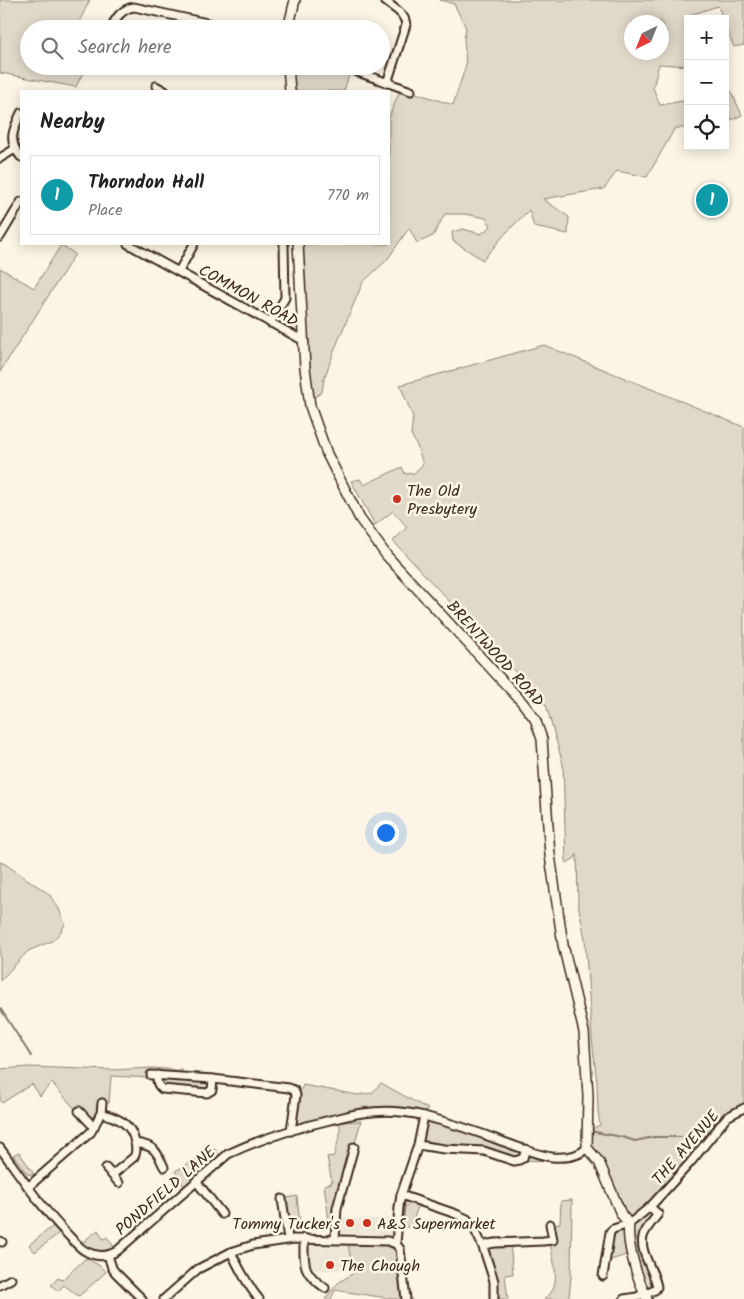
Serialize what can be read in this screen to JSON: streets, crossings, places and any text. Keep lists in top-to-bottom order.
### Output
{
  "streets": {
    "main road": ["BRENTWOOD ROAD"],
    "street": ["COMMON ROAD", "THE AVENUE", "PONDFIELD LANE"]
  },
  "crossings": [
    ["COMMON ROAD", "BRENTWOOD ROAD"],
    ["BRENTWOOD ROAD", "PONDFIELD LANE"]
  ],
  "places": [
    "The Old Presbytery",
    "Tommy Tucker's",
    "A&S Supermarket",
    "The Chough"
  ],
  "north": "bottom left",
  "page": {
    "map_buttons": ["+", "−"],
    "search": "Search here",
    "heading": "Nearby",
    "list": [
      {
        "mark": "1",
        "name": "Thorndon Hall",
        "note": "Place",
        "value": "770 m"
      }
    ],
    "pins": "1"
  }
}
